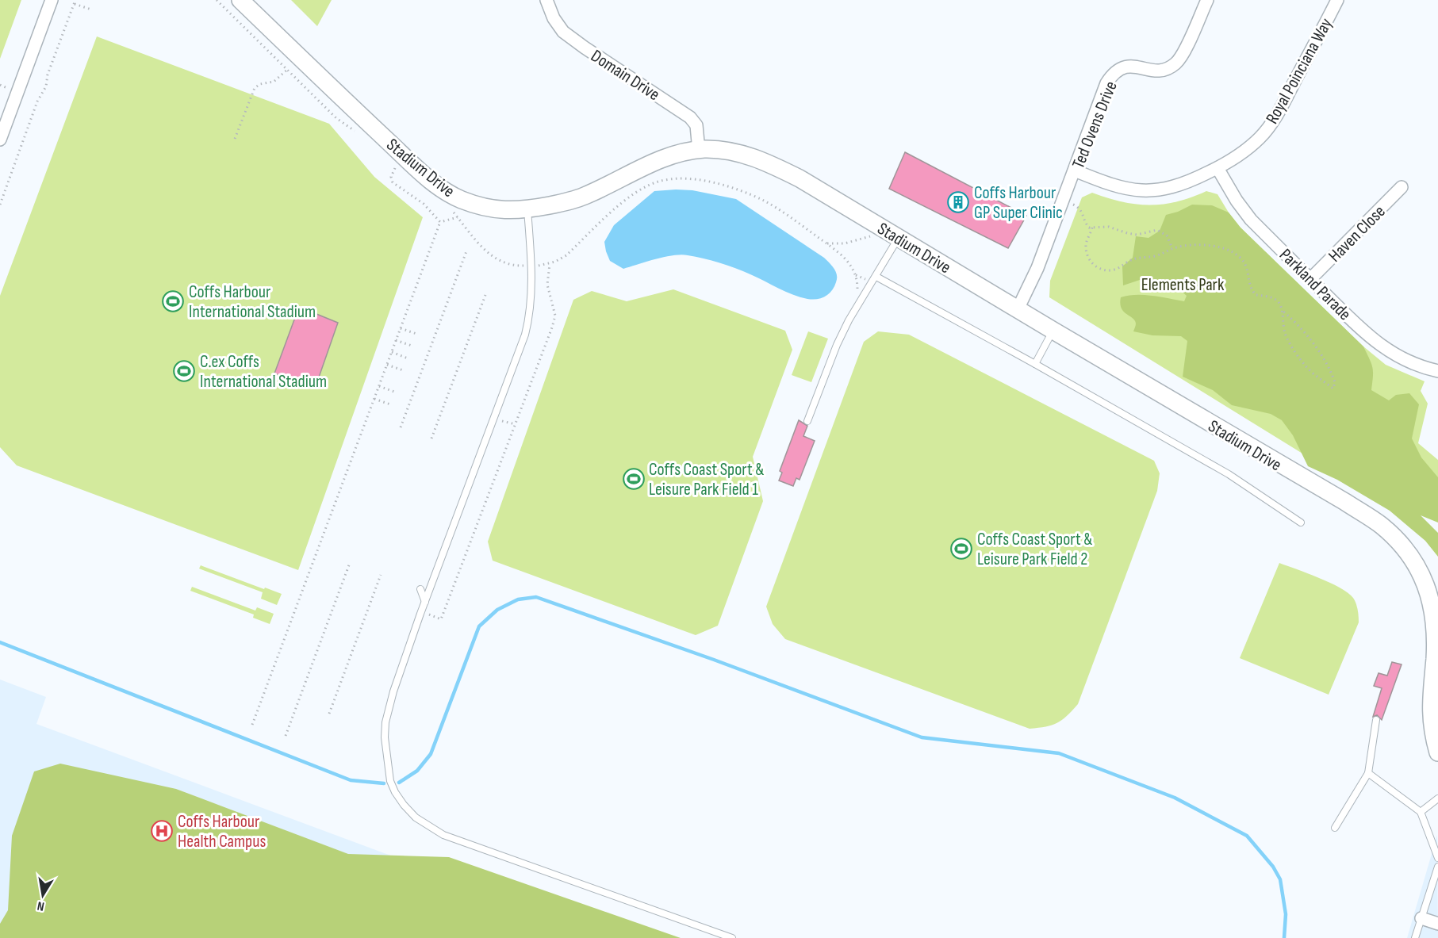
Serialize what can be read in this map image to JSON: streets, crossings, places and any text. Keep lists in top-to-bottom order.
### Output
{
  "streets": {
    "main road": ["Stadium Drive"],
    "street": [
      "Royal Poinciana Way",
      "Domain Drive",
      "Ted Ovens Drive",
      "Haven Close",
      "Parkland Parade"
    ]
  },
  "crossings": [
    ["Royal Poinciana Way", "Ted Ovens Drive"],
    ["Royal Poinciana Way", "Parkland Parade"],
    ["Domain Drive", "Stadium Drive"],
    ["Ted Ovens Drive", "Stadium Drive"],
    ["Haven Close", "Parkland Parade"]
  ],
  "parks": ["Elements Park"],
  "places": {
    "building": ["Coffs Harbour GP Super Clinic"],
    "sports": [
      "Coffs Harbour International Stadium",
      "C.ex Coffs International Stadium",
      "Coffs Coast Sport & Leisure Park Field 1",
      "Coffs Coast Sport & Leisure Park Field 2"
    ],
    "hospital": ["Coffs Harbour Health Campus"]
  },
  "north": "bottom"
}
